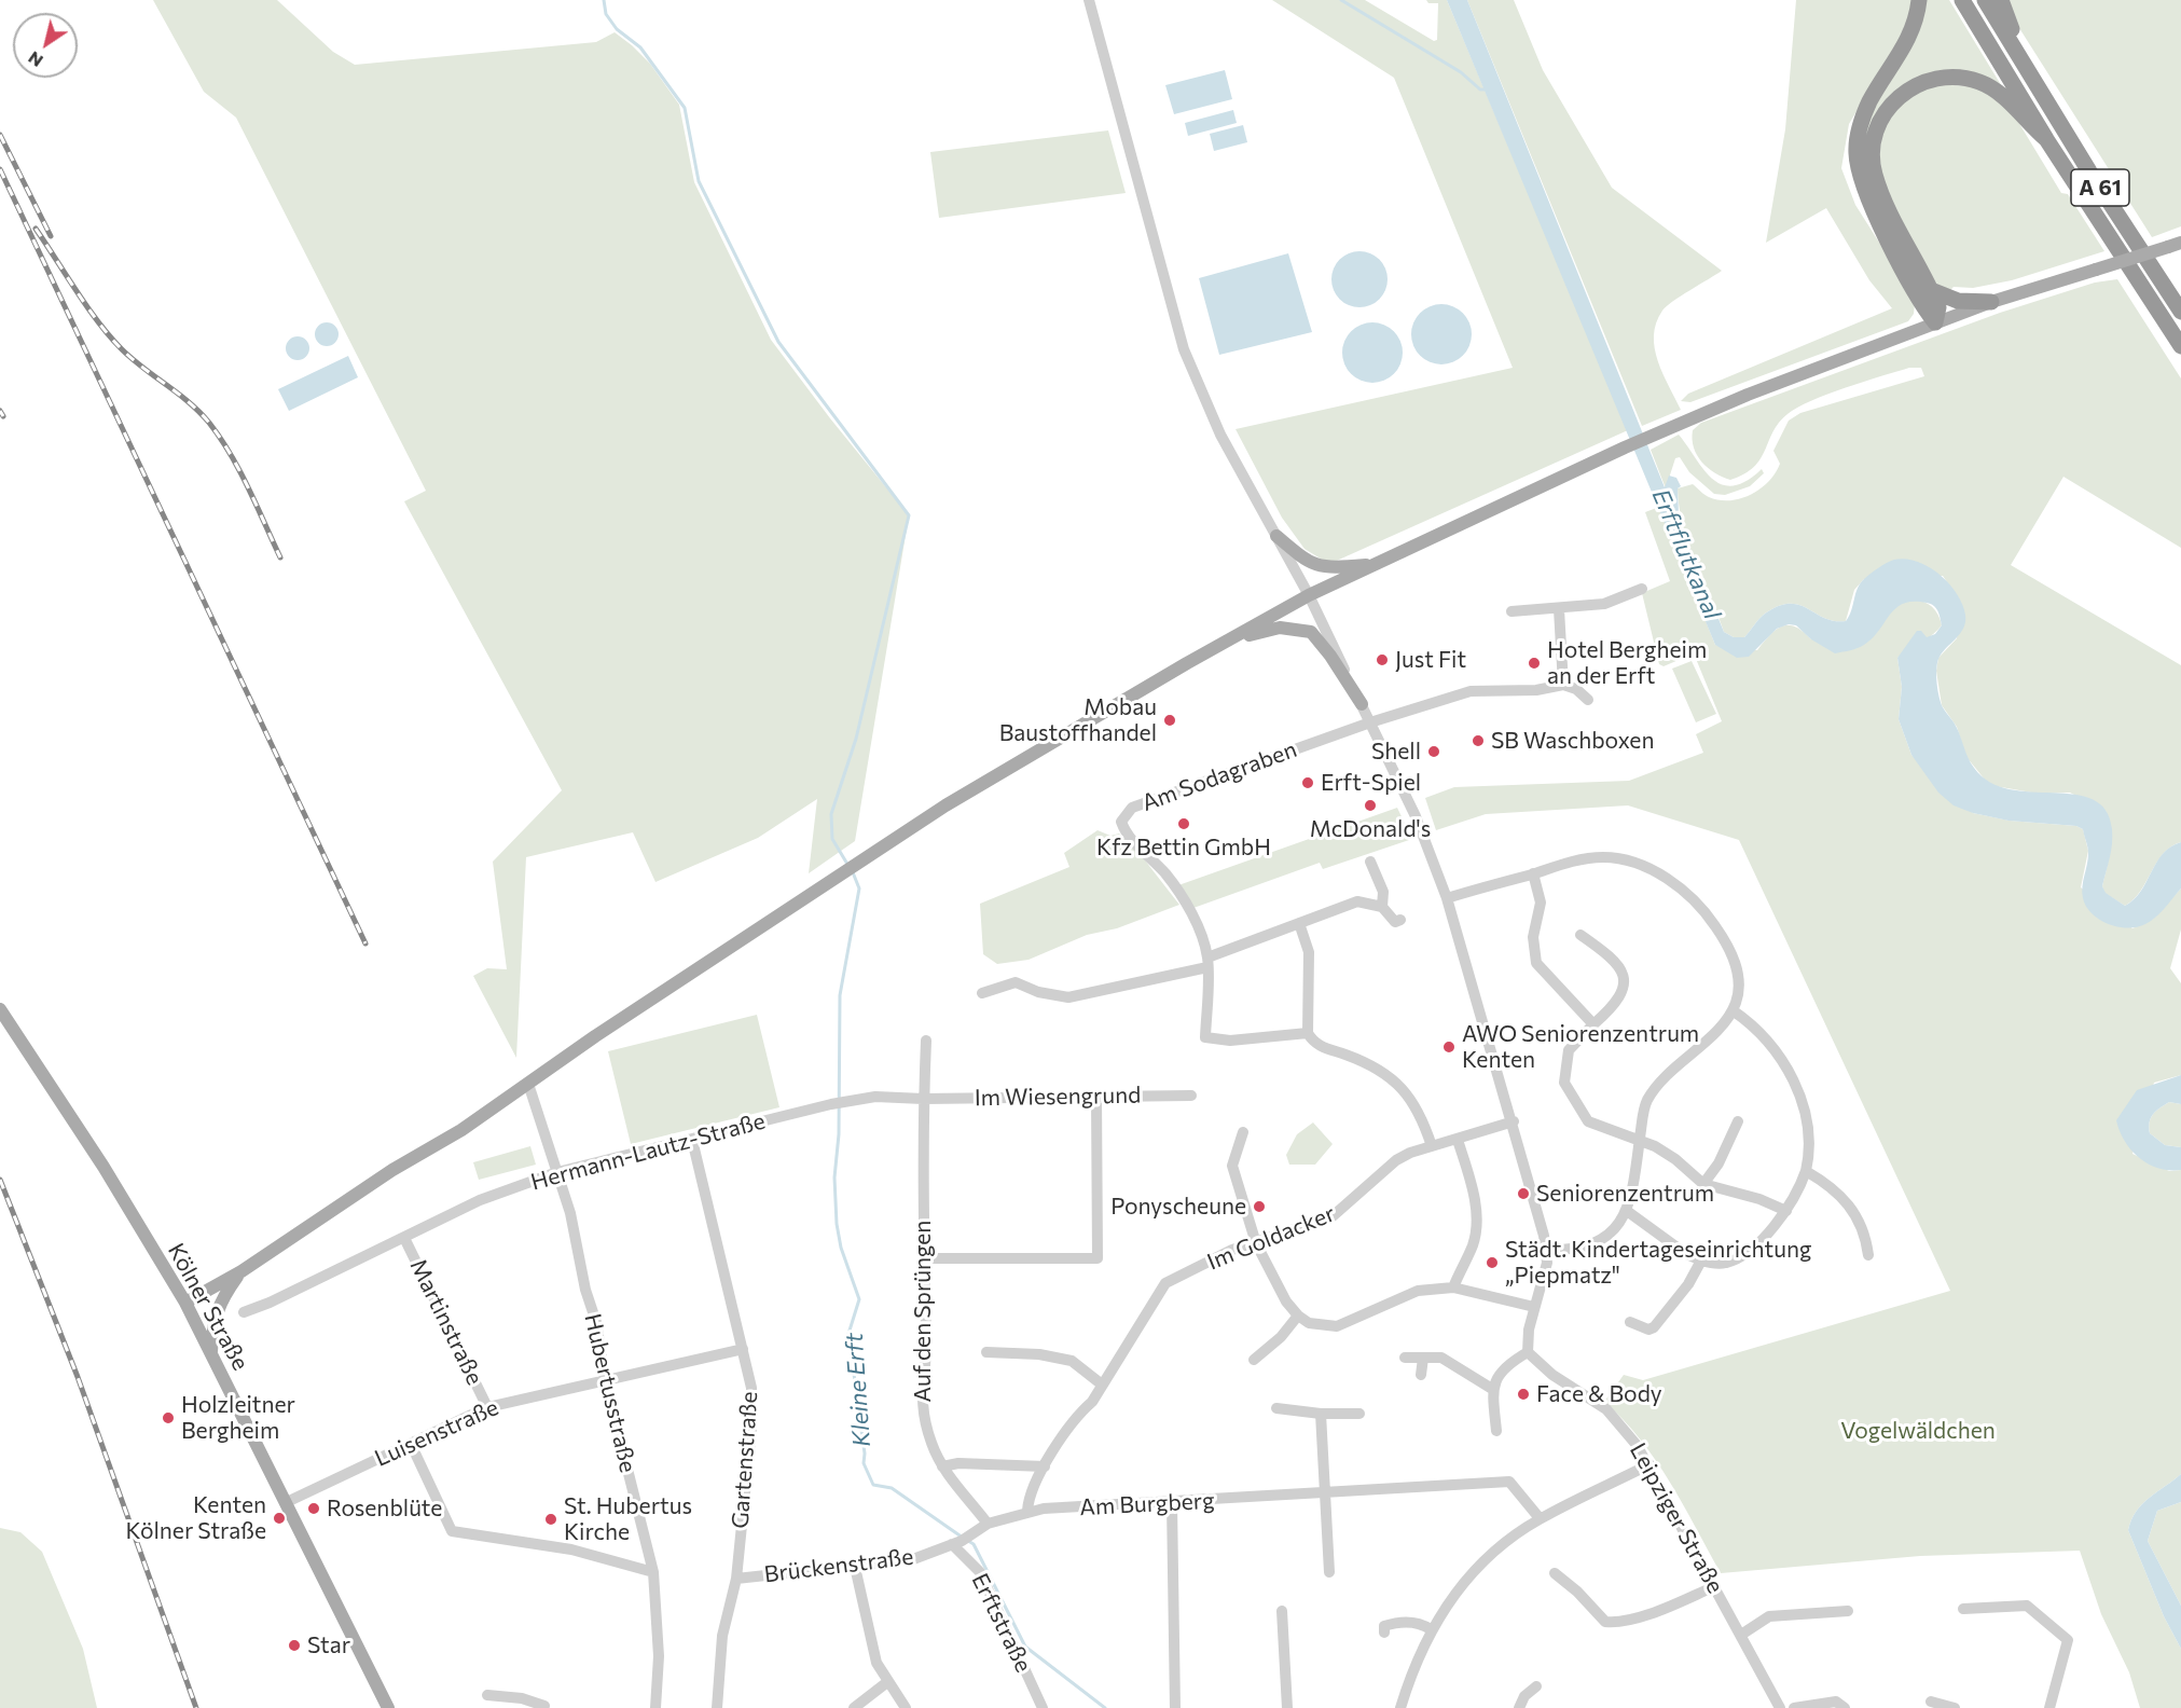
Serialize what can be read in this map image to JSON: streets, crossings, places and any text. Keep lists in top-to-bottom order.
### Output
{
  "streets": {
    "highway": ["A 61"],
    "main road": ["Kölner Straße"],
    "street": [
      "Am Sodagraben",
      "Im Wiesengrund",
      "Hermann-Lautz-Straße",
      "Im Goldacker",
      "Auf den Sprüngen",
      "Martinstraße",
      "Hubertusstraße",
      "Luisenstraße",
      "Gartenstraße",
      "Am Burgberg",
      "Leipziger Straße",
      "Brückenstraße",
      "Erftstraße"
    ]
  },
  "crossings": [
    ["Im Wiesengrund", "Hermann-Lautz-Straße"],
    ["Im Wiesengrund", "Auf den Sprüngen"],
    ["Hermann-Lautz-Straße", "Auf den Sprüngen"],
    ["Hermann-Lautz-Straße", "Martinstraße"],
    ["Hermann-Lautz-Straße", "Hubertusstraße"],
    ["Hermann-Lautz-Straße", "Gartenstraße"],
    ["Im Goldacker", "Am Burgberg"],
    ["Kölner Straße", "Luisenstraße"],
    ["Auf den Sprüngen", "Am Burgberg"],
    ["Martinstraße", "Luisenstraße"],
    ["Hubertusstraße", "Luisenstraße"],
    ["Luisenstraße", "Gartenstraße"],
    ["Gartenstraße", "Brückenstraße"],
    ["Am Burgberg", "Brückenstraße"],
    ["Brückenstraße", "Erftstraße"]
  ],
  "water": ["Erftflutkanal", "Kleine Erft"],
  "parks": ["Vogelwäldchen"],
  "places": [
    "Just Fit",
    "Hotel Bergheim an der Erft",
    "Mobau Baustoffhandel",
    "SB Waschboxen",
    "Shell",
    "Erft-Spiel",
    "McDonald's",
    "Kfz Bettin GmbH",
    "AWO Seniorenzentrum Kenten",
    "Seniorenzentrum",
    "Ponyscheune",
    "Städt. Kindertageseinrichtung „Piepmatz\"",
    "Face & Body",
    "Holzleitner Bergheim",
    "Rosenblüte",
    "Kenten Kölner Straße",
    "St. Hubertus Kirche",
    "Star"
  ],
  "north": "bottom left"
}
